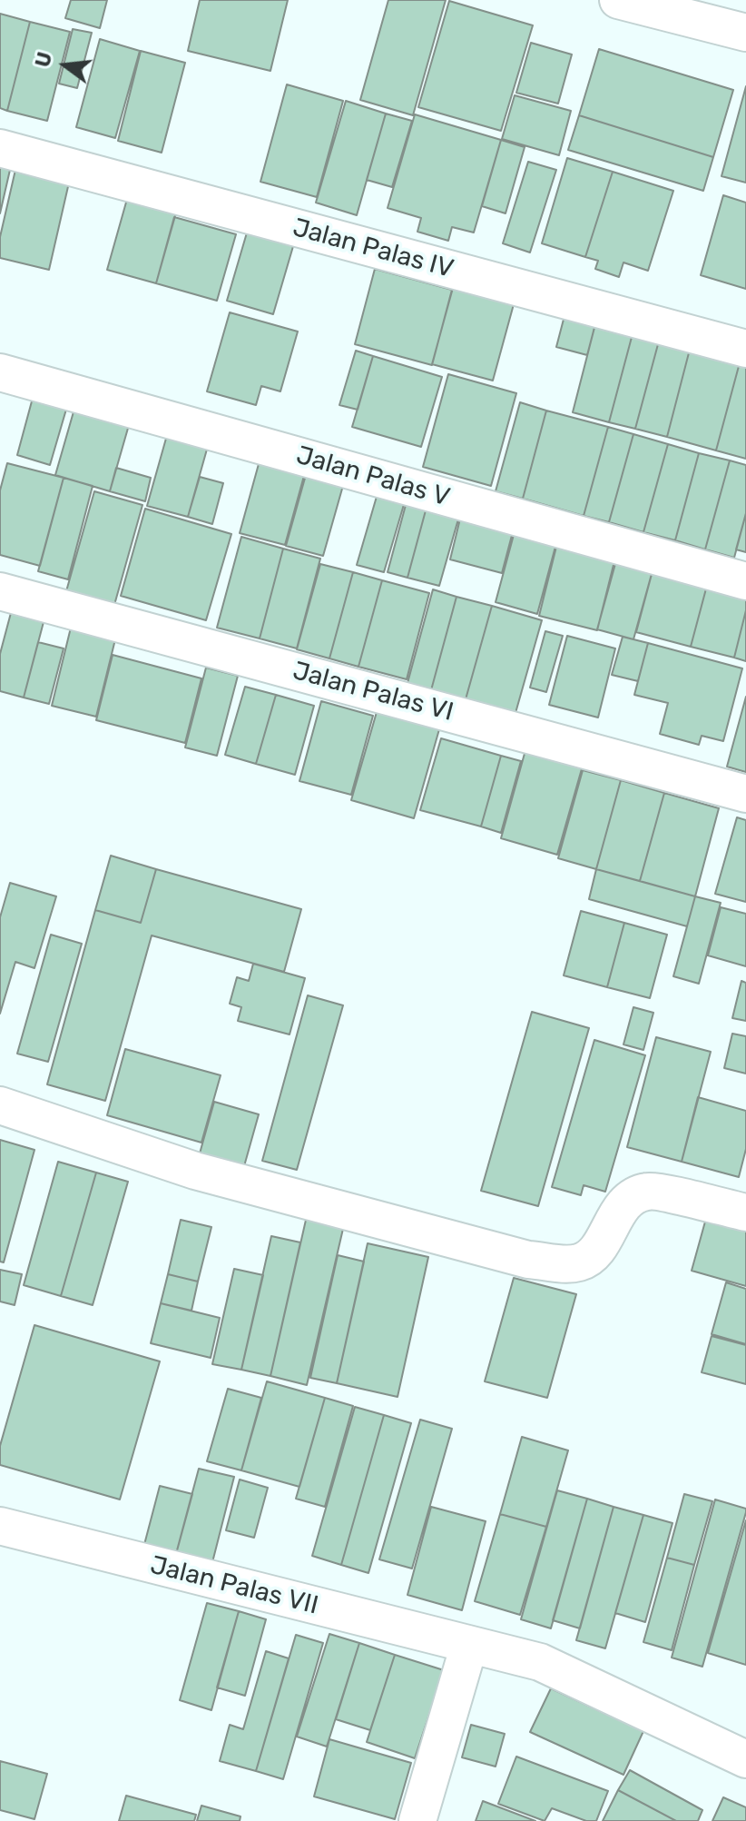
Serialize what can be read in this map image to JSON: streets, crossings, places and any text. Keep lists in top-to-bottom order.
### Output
{
  "streets": {
    "street": [
      "Jalan Palas IV",
      "Jalan Palas V",
      "Jalan Palas VI",
      "Jalan Palas VII"
    ]
  },
  "north": "left"
}
